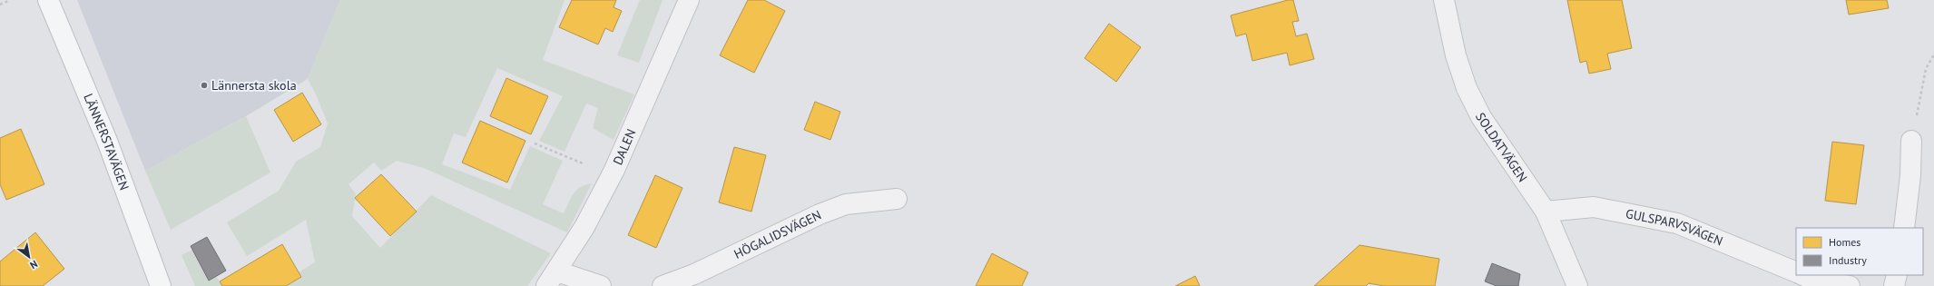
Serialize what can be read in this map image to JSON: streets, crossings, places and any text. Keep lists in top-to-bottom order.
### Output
{
  "streets": {
    "main road": ["LÄNNERSTAVÄGEN"],
    "street": [
      "SOLDATVÄGEN",
      "DALEN",
      "GULSPARVSVÄGEN",
      "HÖGALIDSVÄGEN"
    ]
  },
  "crossings": [
    ["SOLDATVÄGEN", "GULSPARVSVÄGEN"]
  ],
  "places": ["Lännersta skola"],
  "legend": ["Homes", "Industry"],
  "north": "bottom right"
}
